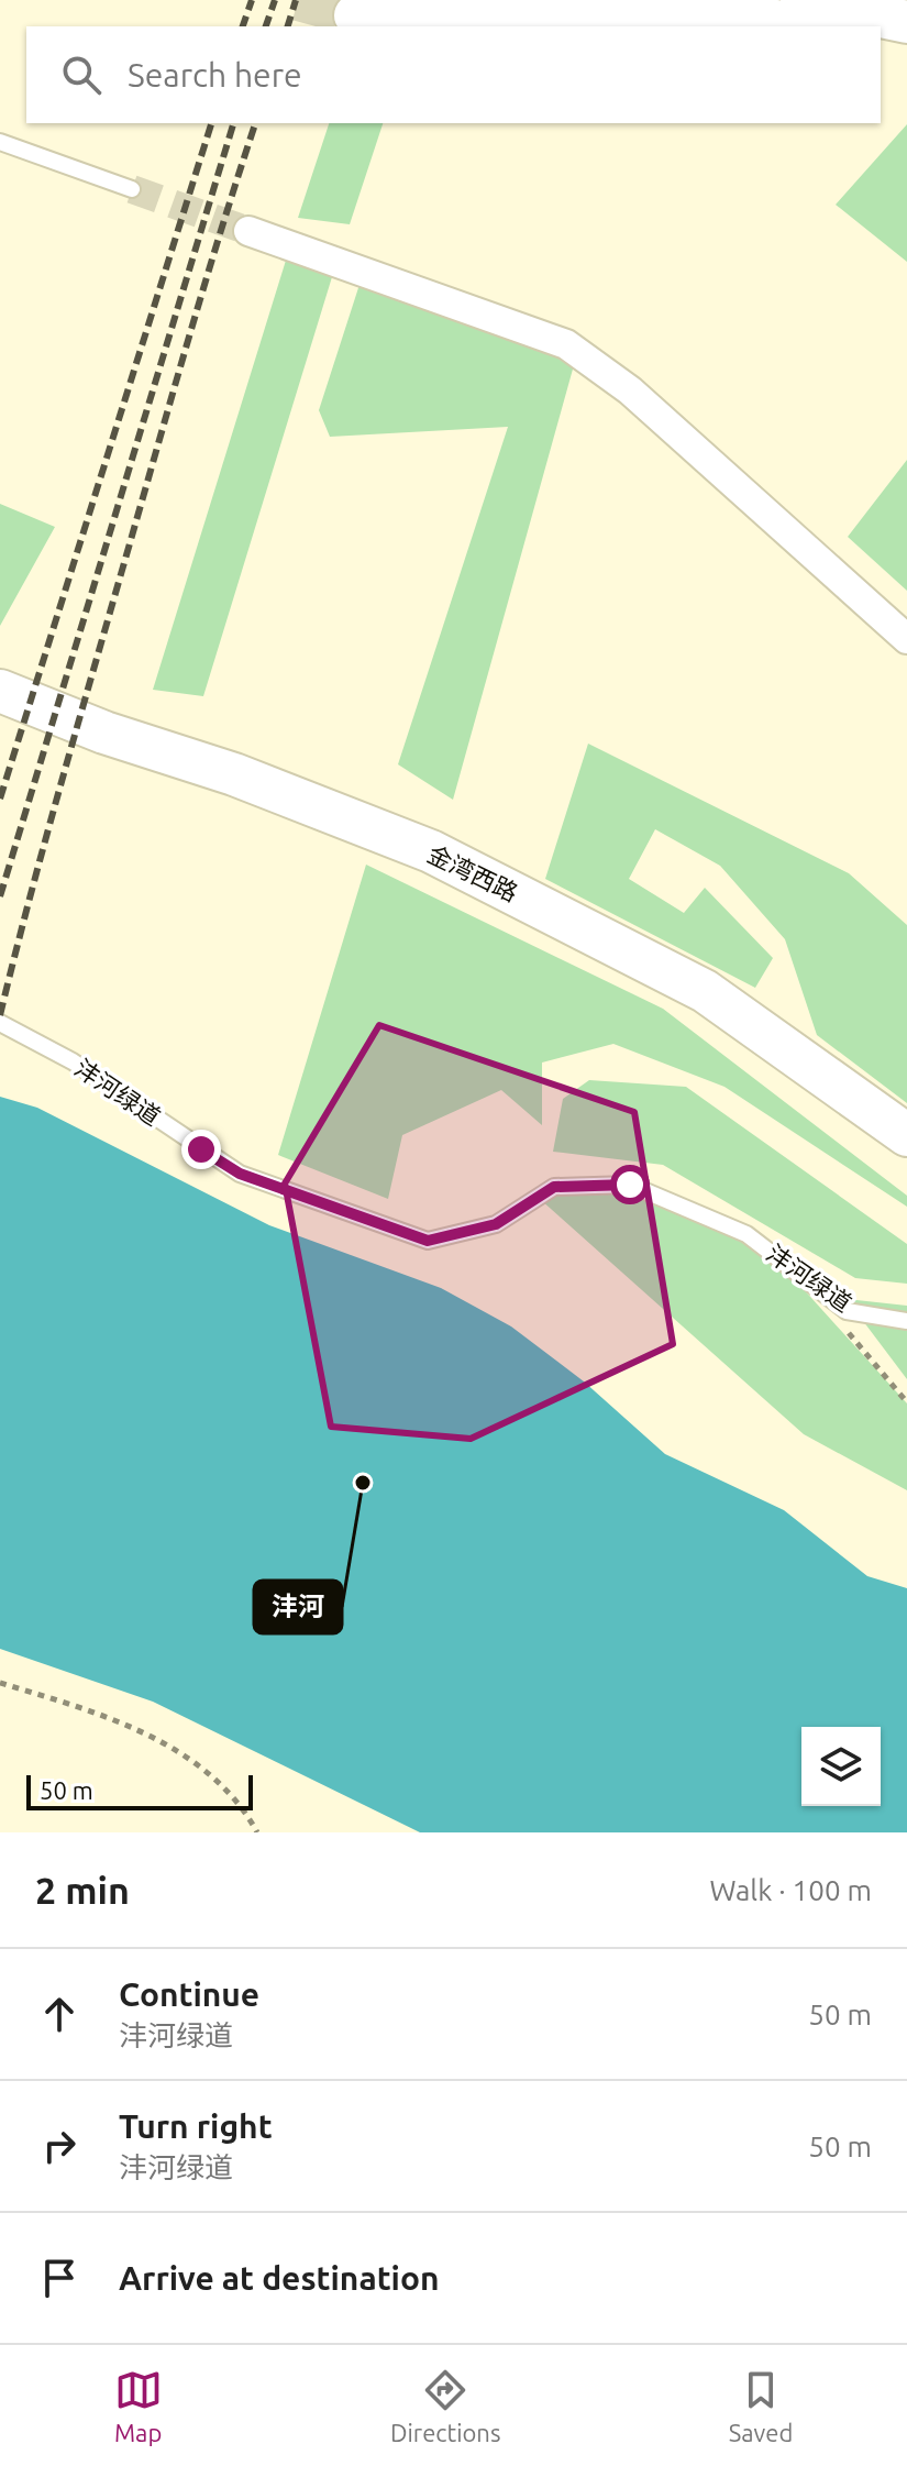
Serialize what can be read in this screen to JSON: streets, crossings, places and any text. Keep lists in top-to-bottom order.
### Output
{
  "streets": {
    "street": ["金湾西路"],
    "lane": ["沣河绿道"]
  },
  "places": ["沣河"],
  "scale_bar": "50 m",
  "page": {
    "search": "Search here",
    "scale": "50 m",
    "heading": ["2 min", "Walk · 100 m"],
    "list": [
      ["Continue", "沣河绿道", "50 m"],
      ["Turn right", "沣河绿道", "50 m"],
      "Arrive at destination"
    ],
    "nav": ["Map", "Directions", "Saved"]
  }
}
